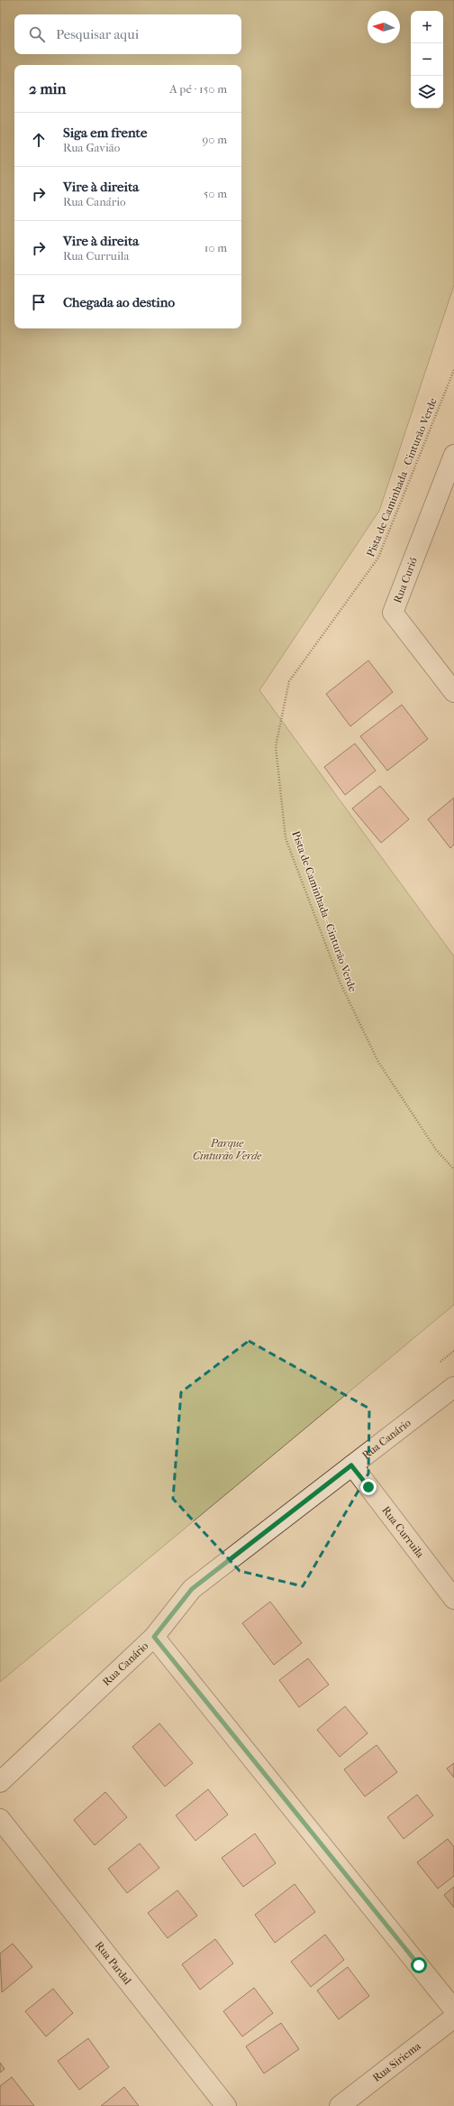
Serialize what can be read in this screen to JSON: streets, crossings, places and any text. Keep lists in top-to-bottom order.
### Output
{
  "streets": {
    "street": [
      "Rua Curió",
      "Rua Canário",
      "Rua Curruila",
      "Rua Pardal",
      "Rua Siriema"
    ],
    "path": ["Pista de Caminhada - Cinturão Verde"]
  },
  "crossings": [
    ["Rua Canário", "Rua Curruila"]
  ],
  "parks": ["Parque Cinturão Verde"],
  "north": "left",
  "page": {
    "map_buttons": ["+", "−"],
    "search": "Pesquisar aqui",
    "heading": ["2 min", "A pé · 150 m"],
    "list": [
      ["Siga em frente", "Rua Gavião", "90 m"],
      ["Vire à direita", "Rua Canário", "50 m"],
      ["Vire à direita", "Rua Curruila", "10 m"],
      "Chegada ao destino"
    ]
  }
}
